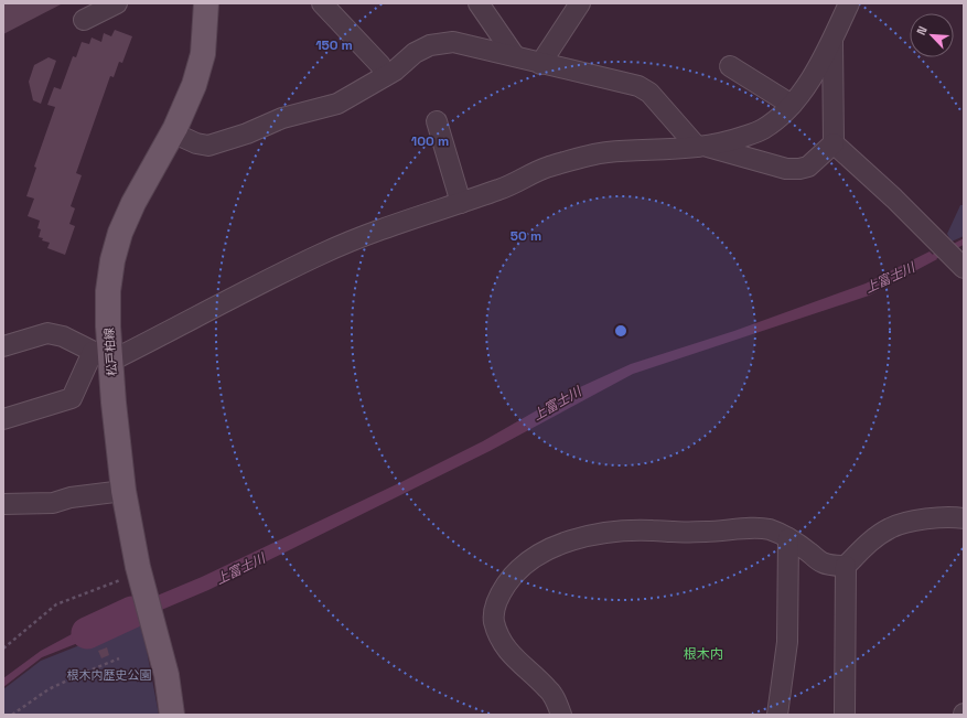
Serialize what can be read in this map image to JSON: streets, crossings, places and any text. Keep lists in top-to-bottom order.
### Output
{
  "streets": {
    "main road": ["松戸柏線"]
  },
  "districts": ["根木内"],
  "water": ["上富士川"],
  "parks": ["根木内歴史公園"],
  "north": "top left",
  "rings": ["150 m", "100 m", "50 m"]
}
